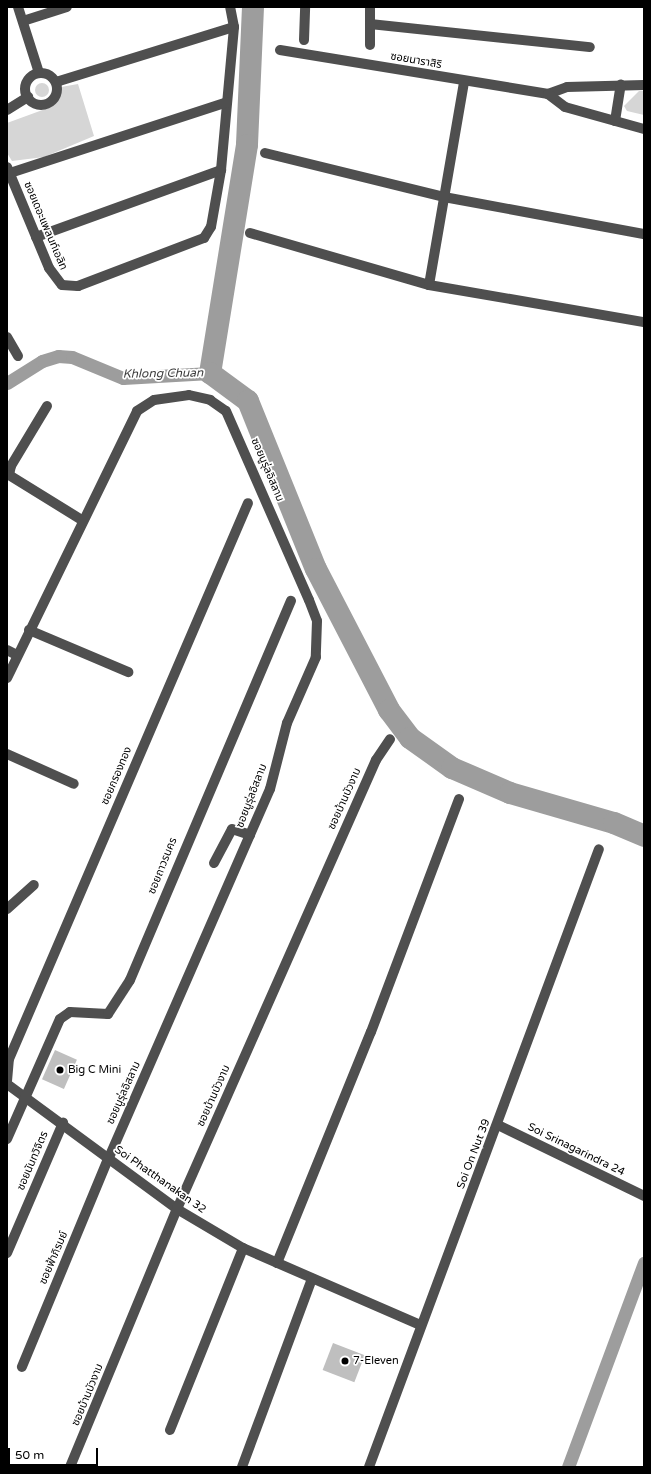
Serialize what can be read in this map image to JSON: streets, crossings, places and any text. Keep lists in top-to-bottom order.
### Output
{
  "streets": {
    "street": [
      "ซอยนาราสิริ",
      "ซอยเดอะแพลนท์เอลิท",
      "ซอยนูรุ่ลอิสลาม",
      "ซอยกรองทอง",
      "ซอยบ้านบัวงาม",
      "ซอยถาวรนคร",
      "Soi Srinagarindra 24",
      "Soi On Nut 39",
      "ซอยนันทวิจิตร",
      "Soi Phatthanakan 32",
      "ซอยฟ้าภิรมย์"
    ]
  },
  "crossings": [
    ["ซอยนูรุ่ลอิสลาม", "Soi Phatthanakan 32"],
    ["ซอยนูรุ่ลอิสลาม", "ซอยฟ้าภิรมย์"],
    ["ซอยกรองทอง", "Soi Phatthanakan 32"],
    ["ซอยบ้านบัวงาม", "Soi Phatthanakan 32"],
    ["ซอยถาวรนคร", "Soi Phatthanakan 32"],
    ["Soi Srinagarindra 24", "Soi On Nut 39"],
    ["Soi On Nut 39", "Soi Phatthanakan 32"],
    ["ซอยนันทวิจิตร", "Soi Phatthanakan 32"],
    ["Soi Phatthanakan 32", "ซอยฟ้าภิรมย์"]
  ],
  "water": ["Khlong Chuan"],
  "places": ["Big C Mini", "7-Eleven"],
  "scale_bar": "50 m"
}
